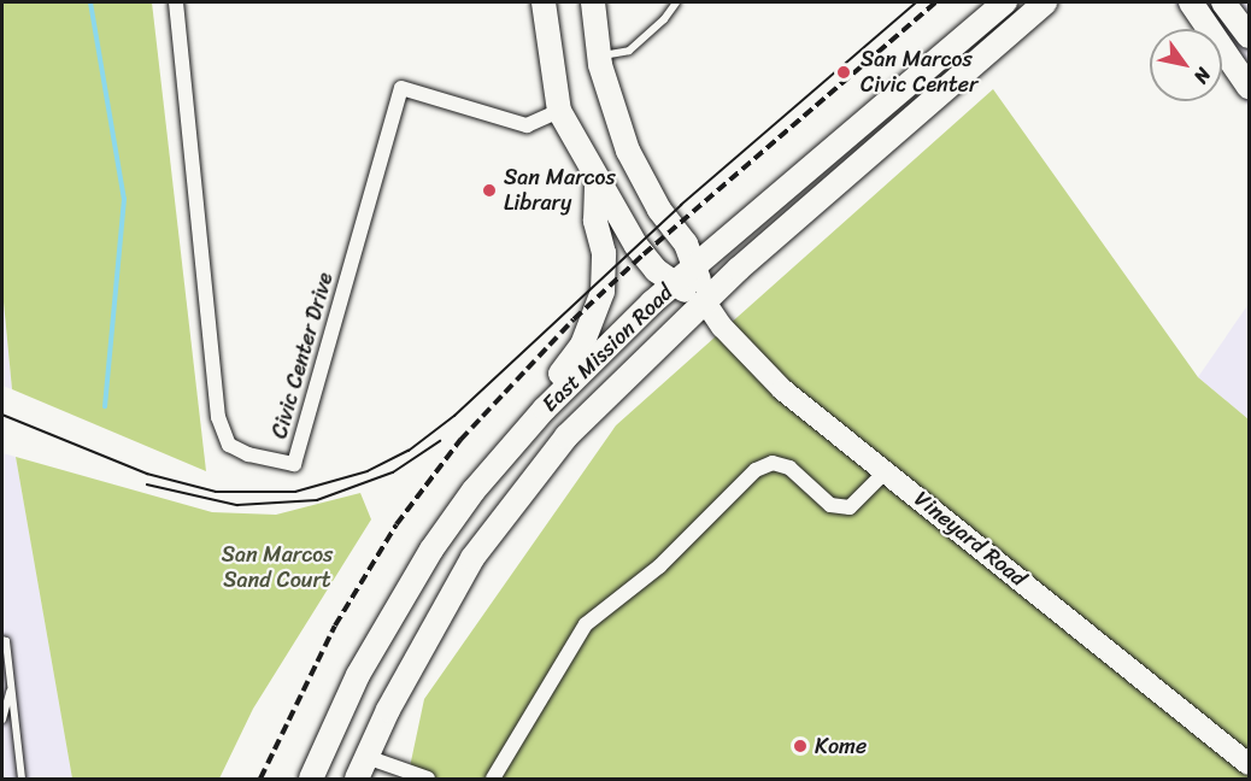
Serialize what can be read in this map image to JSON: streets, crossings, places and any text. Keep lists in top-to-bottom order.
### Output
{
  "streets": {
    "main road": ["East Mission Road", "Vineyard Road"],
    "street": ["Civic Center Drive"]
  },
  "crossings": [
    ["East Mission Road", "Vineyard Road"]
  ],
  "parks": ["San Marcos Sand Court"],
  "places": ["San Marcos Civic Center", "San Marcos Library", "Kome"],
  "north": "bottom right"
}
